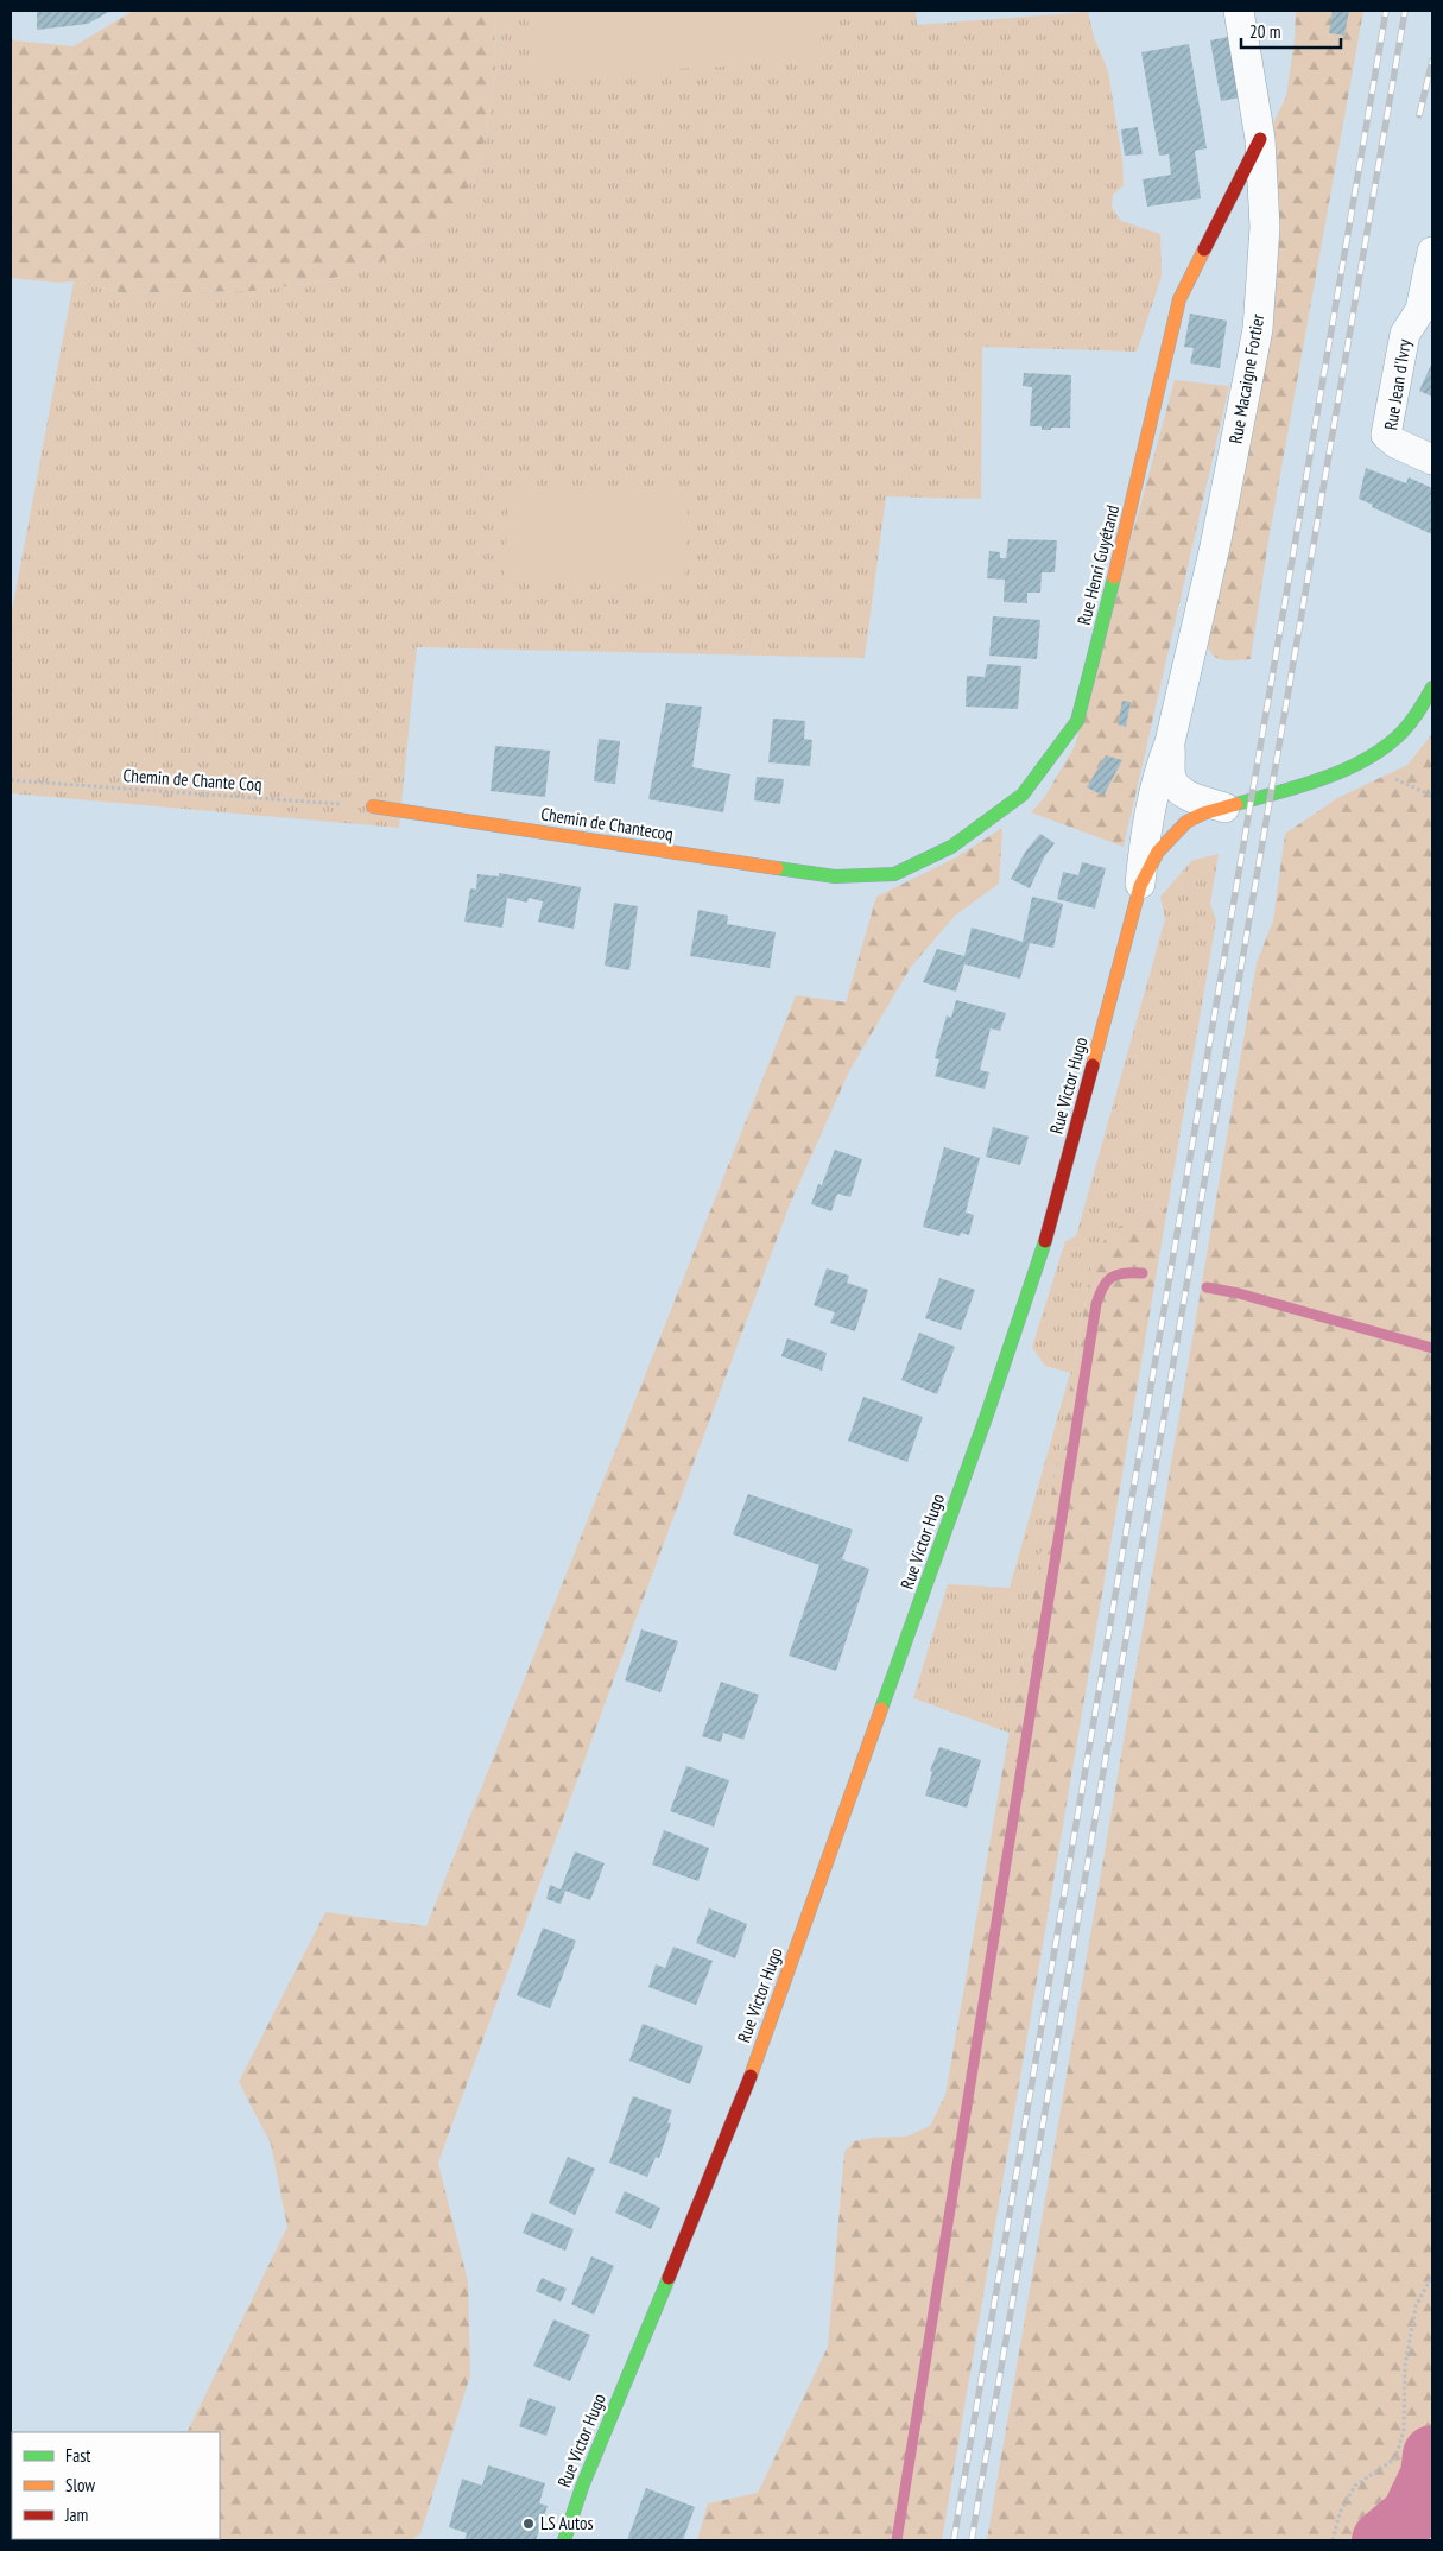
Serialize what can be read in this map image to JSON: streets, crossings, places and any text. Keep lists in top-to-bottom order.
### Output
{
  "streets": {
    "main road": ["Rue Henri Guyétand", "Chemin de Chantecoq", "Rue Victor Hugo"],
    "street": ["Rue Macaigne Fortier", "Rue Jean d'Ivry"],
    "path": ["Chemin de Chante Coq"]
  },
  "crossings": [
    ["Rue Macaigne Fortier", "Rue Henri Guyétand"],
    ["Rue Macaigne Fortier", "Rue Victor Hugo"],
    ["Rue Henri Guyétand", "Chemin de Chantecoq"],
    ["Chemin de Chante Coq", "Chemin de Chantecoq"]
  ],
  "places": ["LS Autos"],
  "legend": ["Fast", "Slow", "Jam"],
  "scale_bar": "20 m"
}
